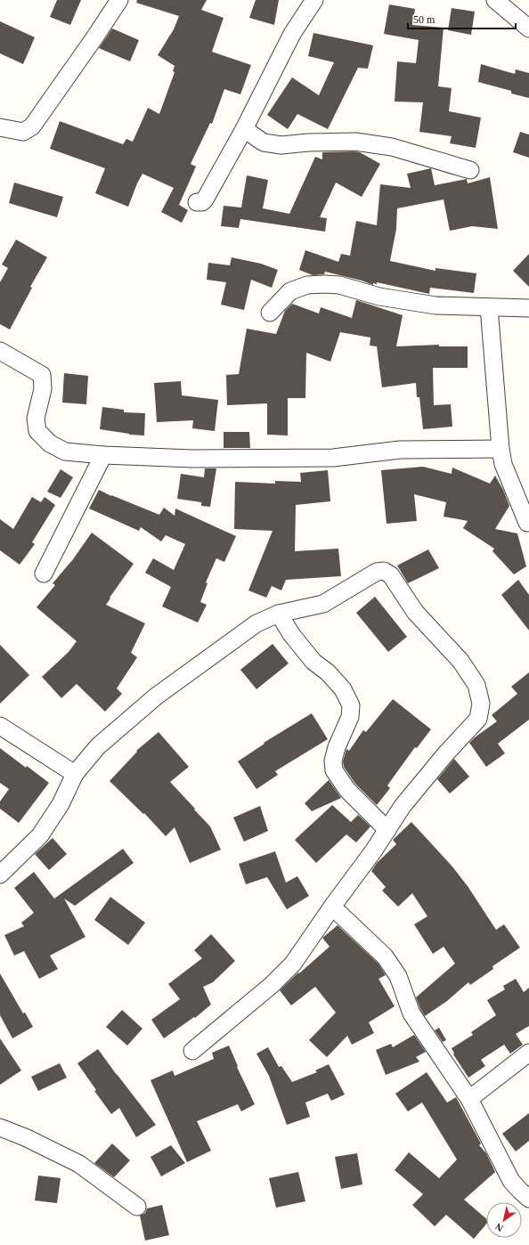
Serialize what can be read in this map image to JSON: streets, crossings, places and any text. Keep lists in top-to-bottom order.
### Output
{
  "scale_bar": "50 m",
  "north": "bottom left"
}
